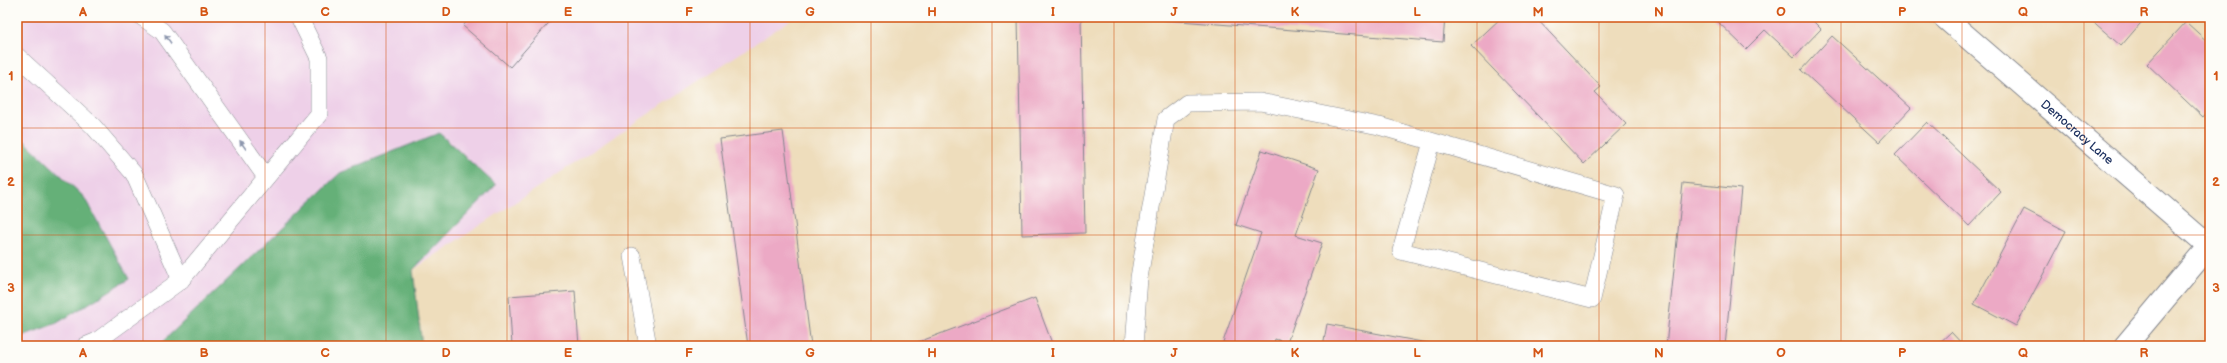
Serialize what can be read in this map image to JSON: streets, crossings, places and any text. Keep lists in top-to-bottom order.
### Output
{
  "streets": {
    "street": ["Democracy Lane"]
  },
  "grid": {
    "columns": [
      "A",
      "B",
      "C",
      "D",
      "E",
      "F",
      "G",
      "H",
      "I",
      "J",
      "K",
      "L",
      "M",
      "N",
      "O",
      "P",
      "Q",
      "R"
    ],
    "rows": ["1", "2", "3"]
  }
}
